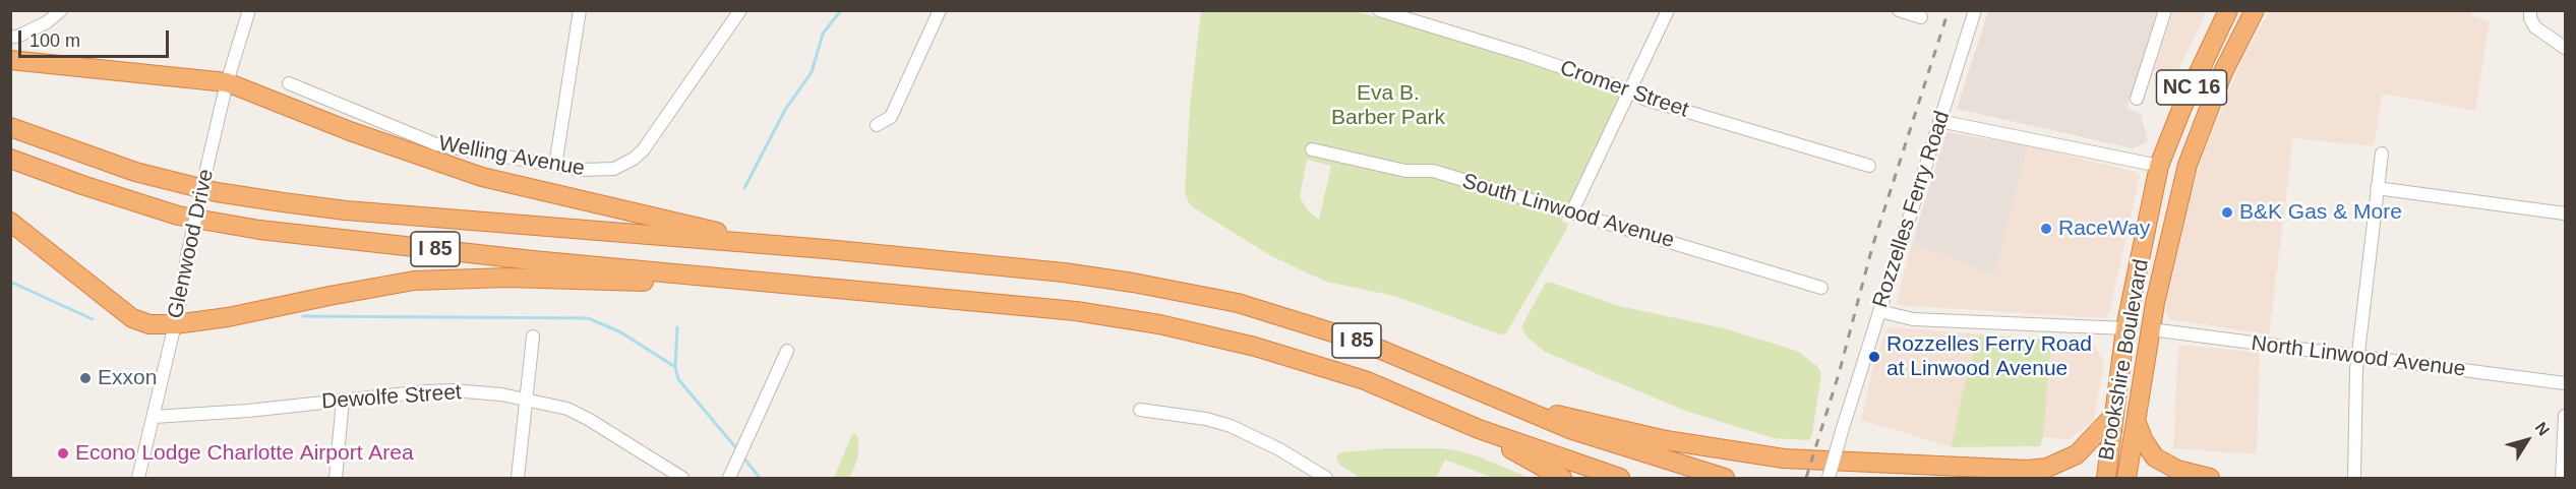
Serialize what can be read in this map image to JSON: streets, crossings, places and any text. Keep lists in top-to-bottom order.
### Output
{
  "streets": {
    "highway": ["NC 16", "I 85", "Brookshire Boulevard"],
    "street": [
      "Cromer Street",
      "Welling Avenue",
      "Rozzelles Ferry Road",
      "South Linwood Avenue",
      "Glenwood Drive",
      "North Linwood Avenue",
      "Dewolfe Street"
    ]
  },
  "crossings": [
    ["Glenwood Drive", "Dewolfe Street"],
    ["North Linwood Avenue", "Brookshire Boulevard"]
  ],
  "parks": ["Eva B. Barber Park"],
  "places": [
    "B&K Gas & More",
    "RaceWay",
    "Rozzelles Ferry Road at Linwood Avenue",
    "Exxon",
    "Econo Lodge Charlotte Airport Area"
  ],
  "scale_bar": "100 m",
  "north": "top right"
}
